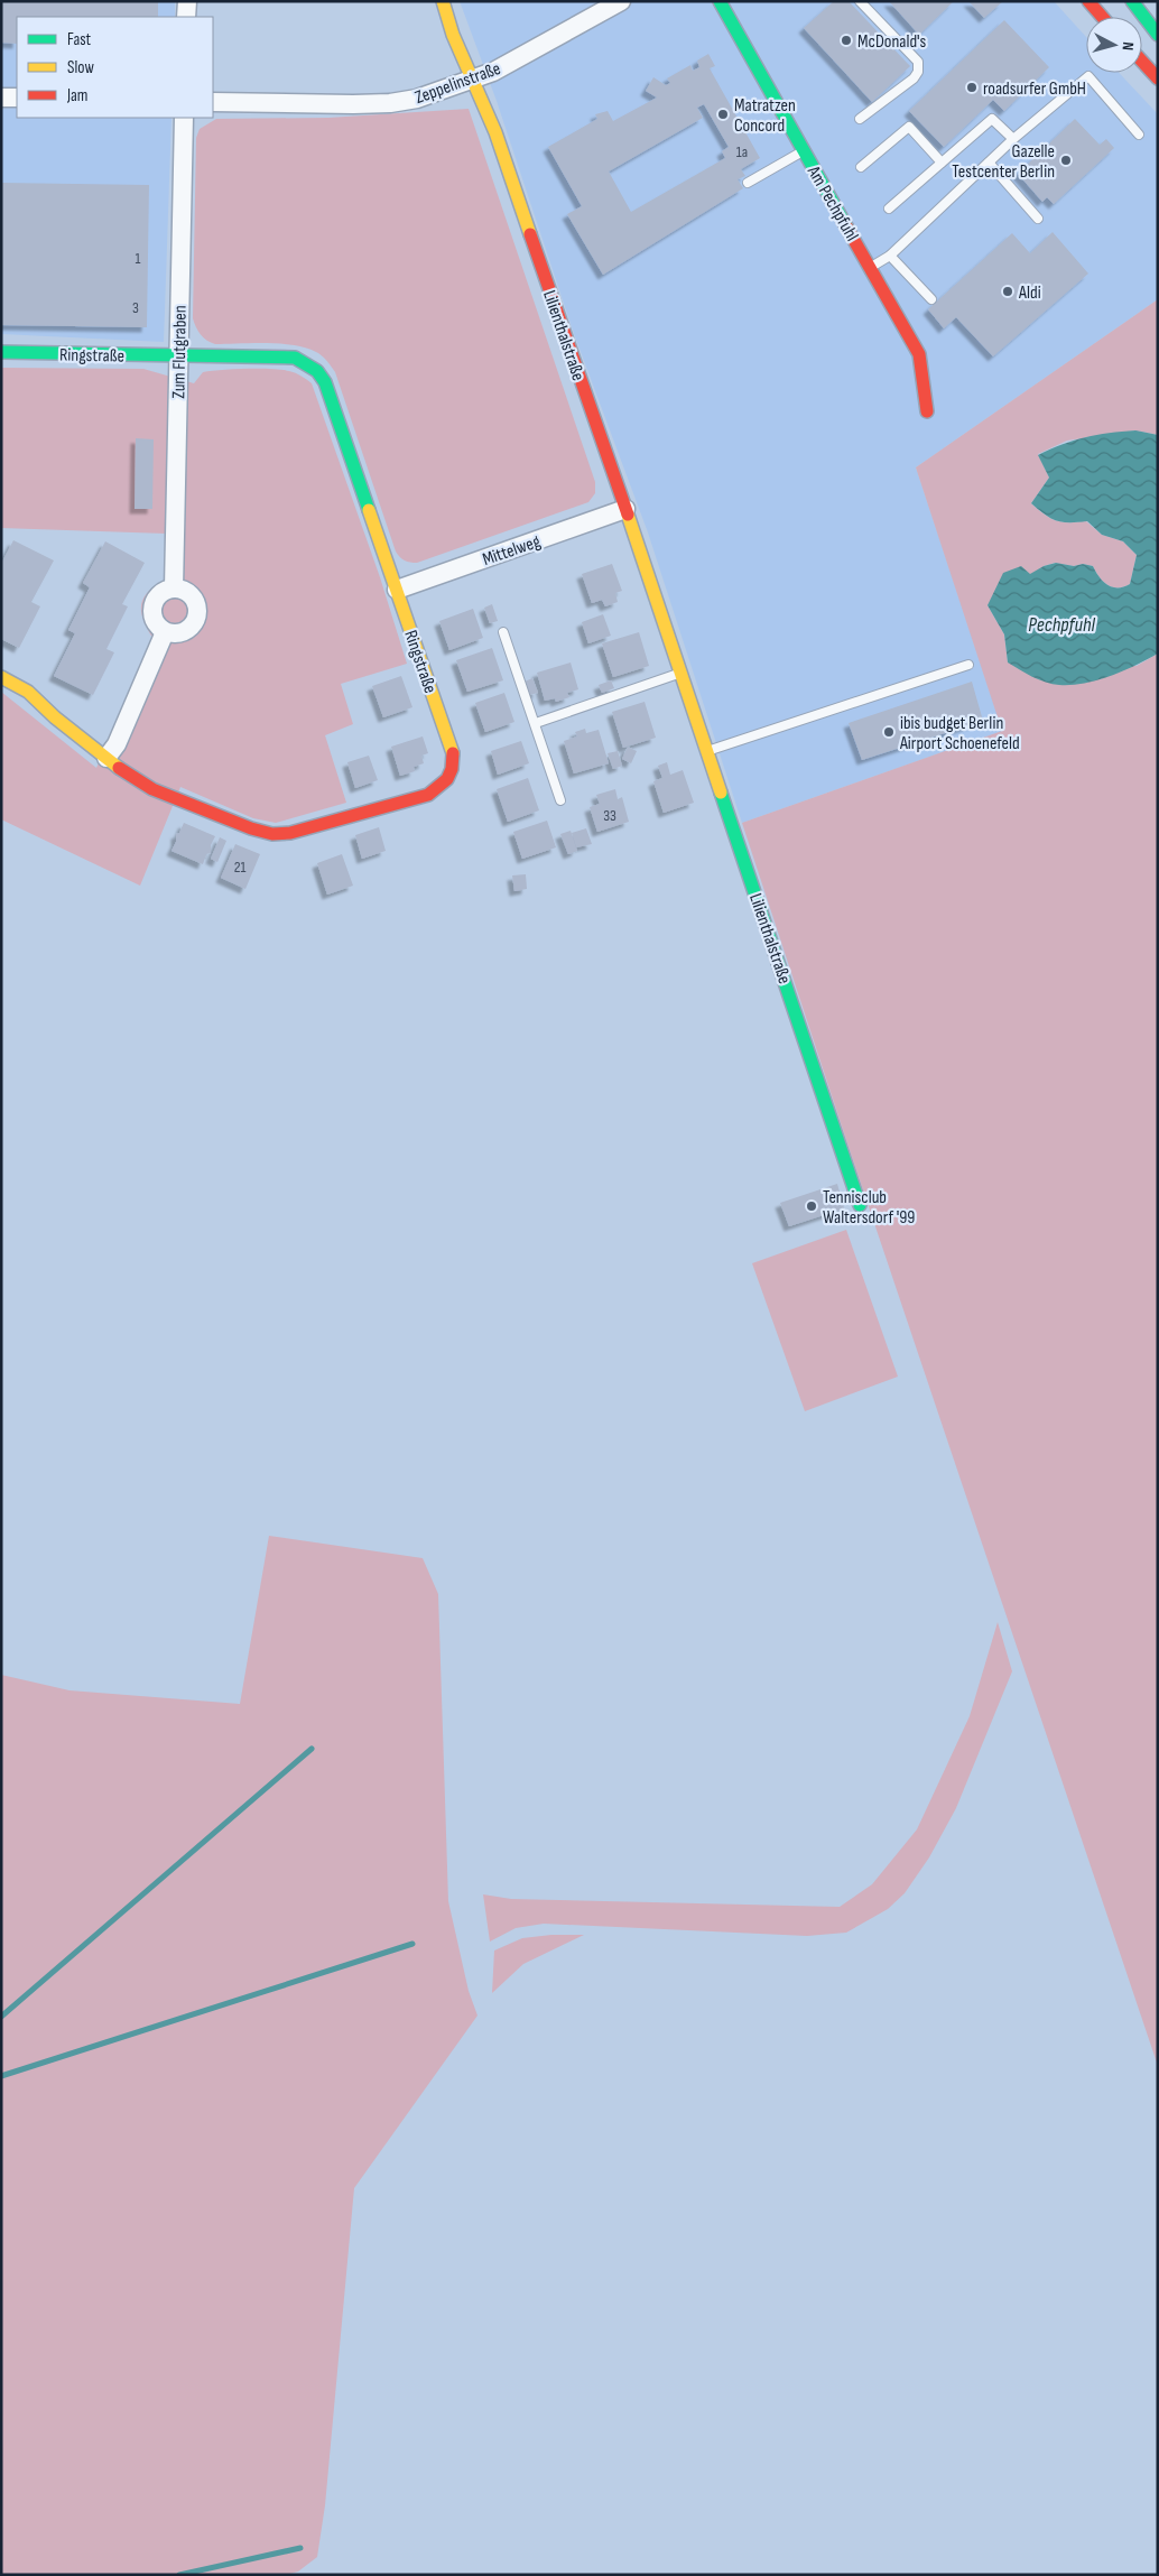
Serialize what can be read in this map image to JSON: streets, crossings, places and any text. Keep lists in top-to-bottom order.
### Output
{
  "streets": {
    "street": [
      "Zeppelinstraße",
      "Am Pechpfuhl",
      "Lilienthalstraße",
      "Zum Flutgraben",
      "Ringstraße",
      "Mittelweg"
    ]
  },
  "crossings": [
    ["Zeppelinstraße", "Lilienthalstraße"],
    ["Lilienthalstraße", "Mittelweg"],
    ["Zum Flutgraben", "Ringstraße"],
    ["Ringstraße", "Mittelweg"]
  ],
  "water": ["Pechpfuhl"],
  "places": [
    "McDonald's",
    "roadsurfer GmbH",
    "Matratzen Concord",
    "Gazelle Testcenter Berlin",
    "Aldi",
    "ibis budget Berlin Airport Schoenefeld",
    "Tennisclub Waltersdorf '99"
  ],
  "house_numbers": [
    "1a",
    "1",
    "3",
    "33",
    "21"
  ],
  "legend": ["Fast", "Slow", "Jam"],
  "north": "right"
}
